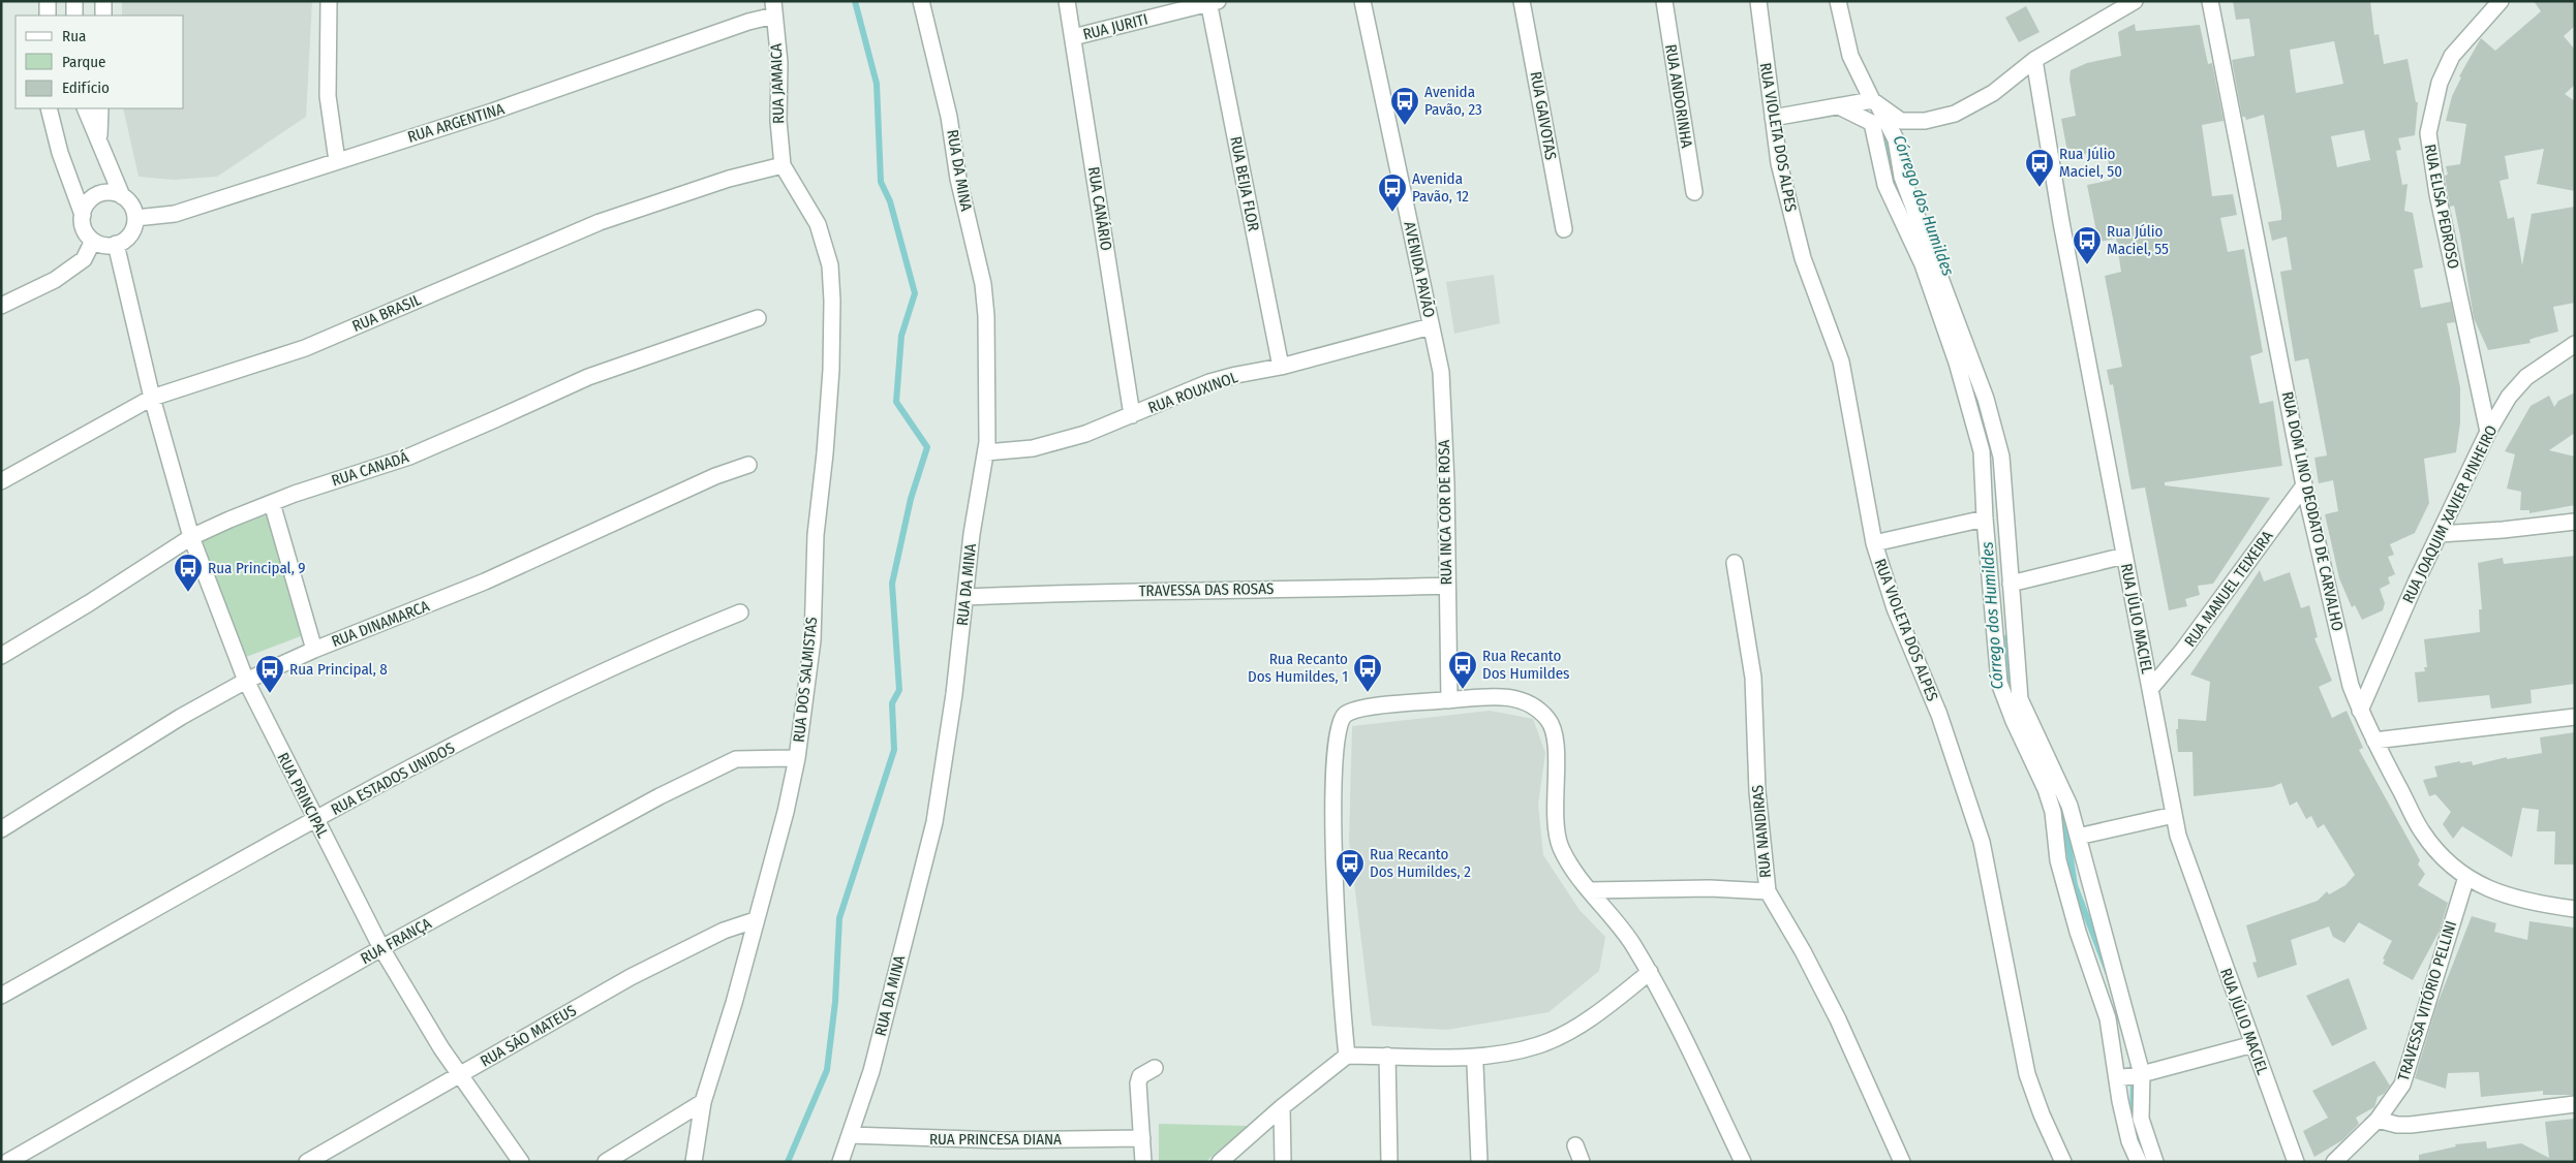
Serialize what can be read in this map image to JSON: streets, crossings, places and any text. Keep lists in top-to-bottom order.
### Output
{
  "streets": {
    "street": [
      "RUA JURITI",
      "RUA JAMAICA",
      "RUA ANDORINHA",
      "RUA GAIVOTAS",
      "RUA ARGENTINA",
      "RUA VIOLETA DOS ALPES",
      "RUA DA MINA",
      "RUA BEIJA FLOR",
      "RUA ELISA PEDROSO",
      "RUA CANÁRIO",
      "AVENIDA PAVÃO",
      "RUA BRASIL",
      "RUA ROUXINOL",
      "RUA CANADÁ",
      "RUA DOM LINO DEODATO DE CARVALHO",
      "RUA INCA COR DE ROSA",
      "RUA JOAQUIM XAVIER PINHEIRO",
      "RUA MANUEL TEIXEIRA",
      "TRAVESSA DAS ROSAS",
      "RUA JÚLIO MACIEL",
      "RUA DINAMARCA",
      "RUA DOS SALMISTAS",
      "RUA ESTADOS UNIDOS",
      "RUA PRINCIPAL",
      "RUA NANDIRAS",
      "RUA FRANÇA",
      "TRAVESSA VITÓRIO PELLINI",
      "RUA SÃO MATEUS",
      "RUA PRINCESA DIANA"
    ]
  },
  "crossings": [
    ["RUA JURITI", "RUA BEIJA FLOR"],
    ["RUA JURITI", "RUA CANÁRIO"],
    ["RUA JAMAICA", "RUA ARGENTINA"],
    ["RUA JAMAICA", "RUA BRASIL"],
    ["RUA JAMAICA", "RUA DOS SALMISTAS"],
    ["RUA ARGENTINA", "RUA PRINCIPAL"],
    ["RUA DA MINA", "RUA ROUXINOL"],
    ["RUA DA MINA", "TRAVESSA DAS ROSAS"],
    ["RUA DA MINA", "RUA PRINCESA DIANA"],
    ["RUA BEIJA FLOR", "RUA ROUXINOL"],
    ["RUA ELISA PEDROSO", "RUA JOAQUIM XAVIER PINHEIRO"],
    ["RUA CANÁRIO", "RUA ROUXINOL"],
    ["AVENIDA PAVÃO", "RUA ROUXINOL"],
    ["AVENIDA PAVÃO", "RUA INCA COR DE ROSA"],
    ["RUA BRASIL", "RUA DOS SALMISTAS"],
    ["RUA BRASIL", "RUA PRINCIPAL"],
    ["RUA ROUXINOL", "RUA INCA COR DE ROSA"],
    ["RUA CANADÁ", "RUA PRINCIPAL"],
    ["RUA DOM LINO DEODATO DE CARVALHO", "RUA JOAQUIM XAVIER PINHEIRO"],
    ["RUA DOM LINO DEODATO DE CARVALHO", "RUA MANUEL TEIXEIRA"],
    ["RUA DOM LINO DEODATO DE CARVALHO", "TRAVESSA VITÓRIO PELLINI"],
    ["RUA INCA COR DE ROSA", "TRAVESSA DAS ROSAS"],
    ["RUA MANUEL TEIXEIRA", "RUA JÚLIO MACIEL"],
    ["RUA DINAMARCA", "RUA PRINCIPAL"],
    ["RUA DOS SALMISTAS", "RUA FRANÇA"],
    ["RUA DOS SALMISTAS", "RUA SÃO MATEUS"],
    ["RUA ESTADOS UNIDOS", "RUA PRINCIPAL"],
    ["RUA PRINCIPAL", "RUA FRANÇA"],
    ["RUA PRINCIPAL", "RUA SÃO MATEUS"]
  ],
  "water": ["Córrego dos Humildes"],
  "places": {
    "bus stop": [
      "Avenida Pavão, 23",
      "Rua Júlio Maciel, 50",
      "Avenida Pavão, 12",
      "Rua Júlio Maciel, 55",
      "Rua Principal, 9",
      "Rua Recanto Dos Humildes",
      "Rua Recanto Dos Humildes, 1",
      "Rua Principal, 8",
      "Rua Recanto Dos Humildes, 2"
    ]
  },
  "legend": ["Rua", "Parque", "Edifício"]
}
